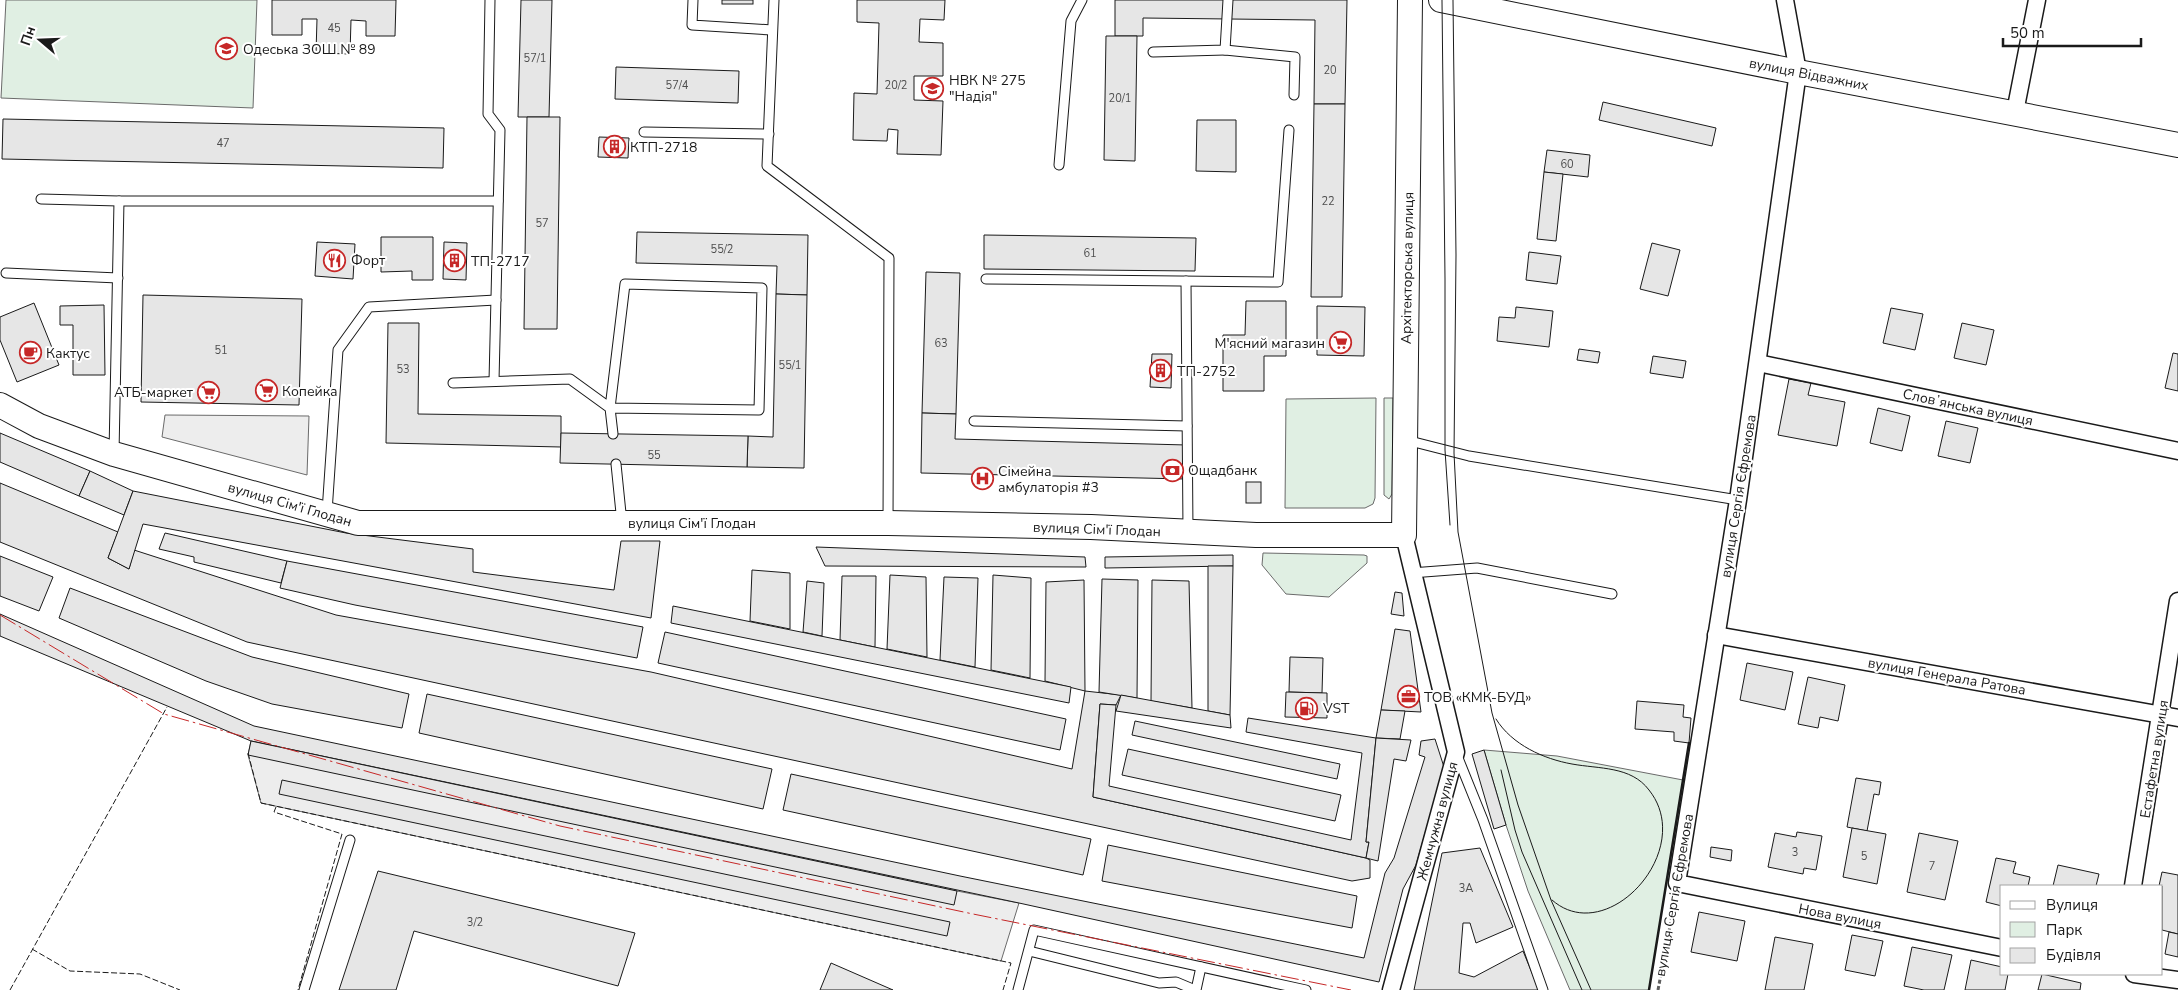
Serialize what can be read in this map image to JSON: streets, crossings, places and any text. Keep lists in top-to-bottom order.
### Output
{
  "streets": {
    "street": [
      "вулиця Відважних",
      "Архітекторська вулиця",
      "Словʼянська вулиця",
      "вулиця Сергія Єфремова",
      "вулиця Сім'ї Глодан",
      "вулиця Генерала Ратова",
      "Естафетна вулиця",
      "Жемчужна вулиця",
      "Нова вулиця"
    ]
  },
  "crossings": [
    ["вулиця Відважних", "вулиця Сергія Єфремова"],
    ["Архітекторська вулиця", "вулиця Сім'ї Глодан"],
    ["Архітекторська вулиця", "Жемчужна вулиця"],
    ["Словʼянська вулиця", "вулиця Сергія Єфремова"],
    ["вулиця Сергія Єфремова", "вулиця Генерала Ратова"],
    ["вулиця Сергія Єфремова", "Нова вулиця"],
    ["вулиця Сім'ї Глодан", "Жемчужна вулиця"],
    ["вулиця Генерала Ратова", "Естафетна вулиця"]
  ],
  "places": {
    "school or university": ["Одеська ЗОШ № 89", "НВК № 275 \"Надія\""],
    "building": ["КТП-2718", "ТП-2717", "ТП-2752"],
    "restaurant": ["Форт"],
    "supermarket": ["М'ясний магазин", "Копейка", "АТБ-маркет"],
    "cafe": ["Кактус"],
    "bank": ["Ощадбанк"],
    "hospital": ["Сімейна амбулаторія #3"],
    "office": ["ТОВ «КМК-БУД»"],
    "fuel station": ["VST"]
  },
  "house_numbers": [
    "45",
    "57/1",
    "20",
    "57/4",
    "20/2",
    "20/1",
    "47",
    "60",
    "22",
    "57",
    "55/2",
    "61",
    "63",
    "51",
    "55/1",
    "53",
    "55",
    "3",
    "5",
    "7",
    "3А",
    "3/2"
  ],
  "legend": ["Вулиця", "Парк", "Будівля"],
  "scale_bar": "50 m",
  "north": "left"
}
